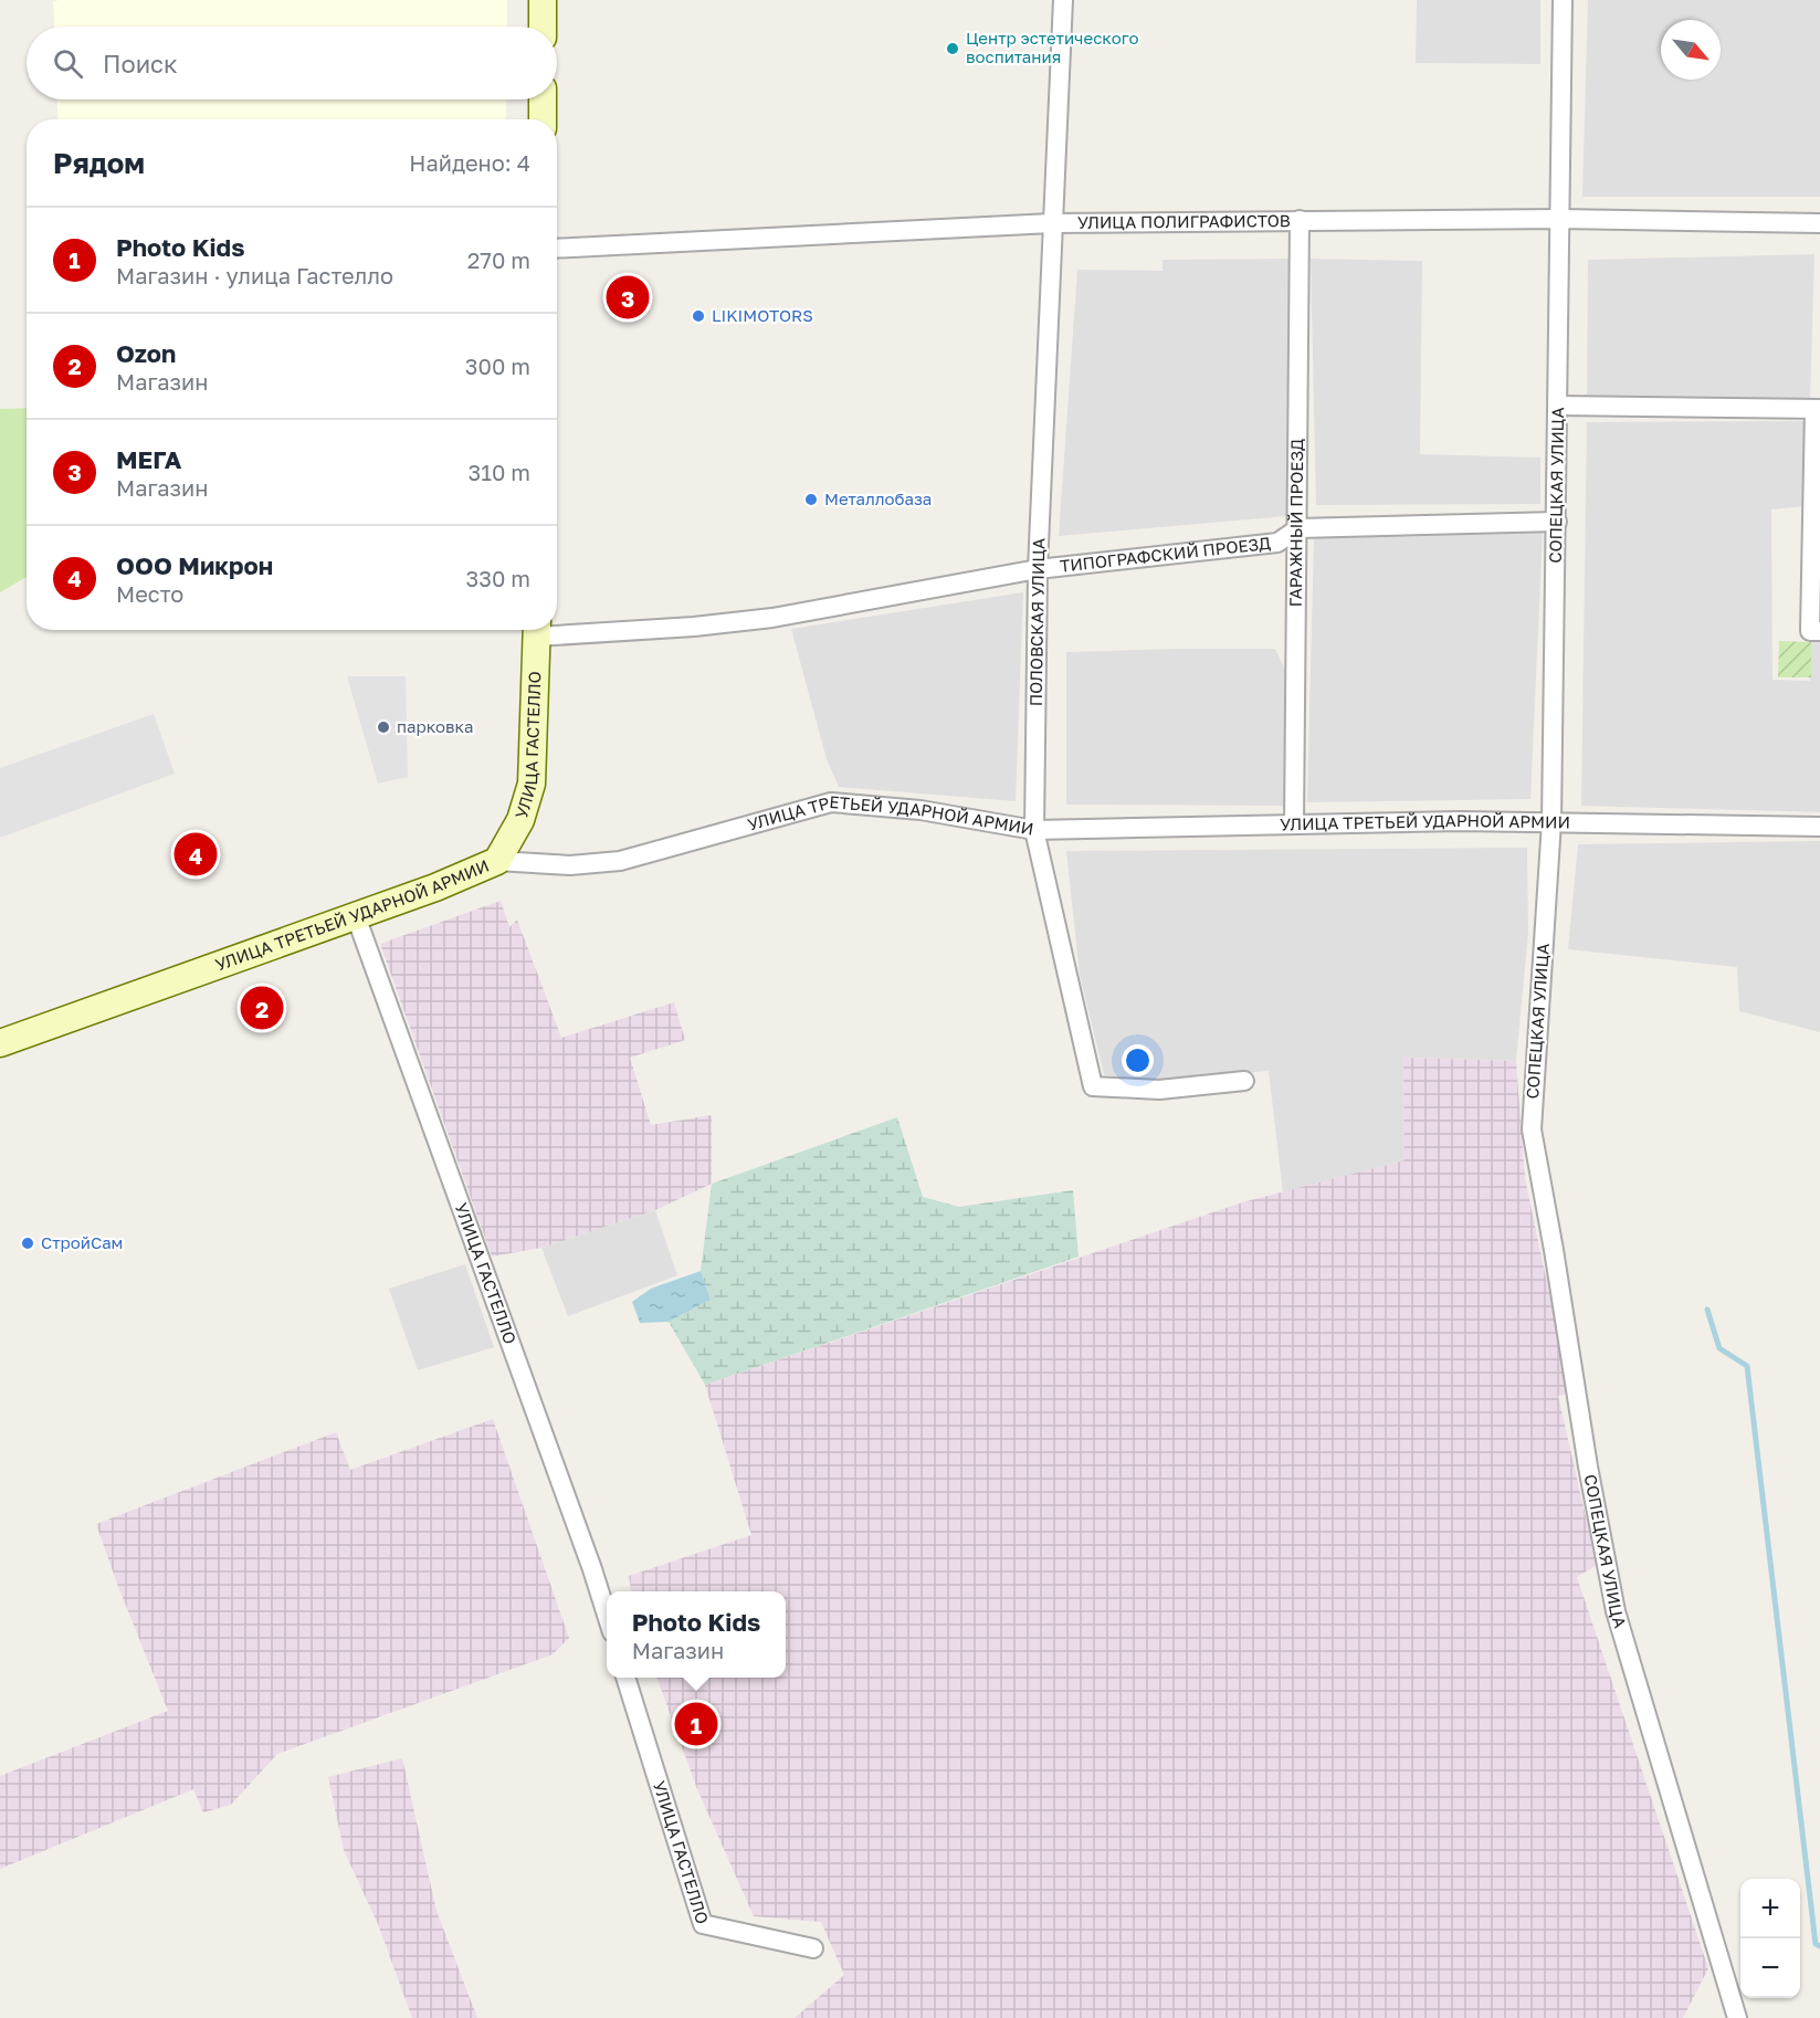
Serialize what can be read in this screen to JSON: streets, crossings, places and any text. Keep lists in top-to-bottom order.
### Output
{
  "streets": {
    "main road": ["УЛИЦА ГАСТЕЛЛО", "УЛИЦА ТРЕТЬЕЙ УДАРНОЙ АРМИИ"],
    "street": [
      "УЛИЦА ПОЛИГРАФИСТОВ",
      "СОПЕЦКАЯ УЛИЦА",
      "ГАРАЖНЫЙ ПРОЕЗД",
      "ТИПОГРАФСКИЙ ПРОЕЗД",
      "ПОЛОВСКАЯ УЛИЦА"
    ]
  },
  "crossings": [
    ["УЛИЦА ПОЛИГРАФИСТОВ", "СОПЕЦКАЯ УЛИЦА"],
    ["УЛИЦА ПОЛИГРАФИСТОВ", "ГАРАЖНЫЙ ПРОЕЗД"],
    ["УЛИЦА ПОЛИГРАФИСТОВ", "ПОЛОВСКАЯ УЛИЦА"],
    ["СОПЕЦКАЯ УЛИЦА", "ТИПОГРАФСКИЙ ПРОЕЗД"],
    ["СОПЕЦКАЯ УЛИЦА", "УЛИЦА ТРЕТЬЕЙ УДАРНОЙ АРМИИ"],
    ["ГАРАЖНЫЙ ПРОЕЗД", "ТИПОГРАФСКИЙ ПРОЕЗД"],
    ["ГАРАЖНЫЙ ПРОЕЗД", "УЛИЦА ТРЕТЬЕЙ УДАРНОЙ АРМИИ"],
    ["ТИПОГРАФСКИЙ ПРОЕЗД", "ПОЛОВСКАЯ УЛИЦА"],
    ["ПОЛОВСКАЯ УЛИЦА", "УЛИЦА ТРЕТЬЕЙ УДАРНОЙ АРМИИ"],
    ["УЛИЦА ГАСТЕЛЛО", "УЛИЦА ТРЕТЬЕЙ УДАРНОЙ АРМИИ"]
  ],
  "places": [
    "Центр эстетического воспитания",
    "LIKIMOTORS",
    "Металлобаза",
    "парковка",
    "СтройСам"
  ],
  "north": "bottom right",
  "page": {
    "search": "Поиск",
    "heading": ["Рядом", "Найдено: 4"],
    "list": [
      {
        "mark": "1",
        "name": "Photo Kids",
        "note": "Магазин · улица Гастелло",
        "value": "270 m"
      },
      {
        "mark": "2",
        "name": "Ozon",
        "note": "Магазин",
        "value": "300 m"
      },
      {
        "mark": "3",
        "name": "МЕГА",
        "note": "Магазин",
        "value": "310 m"
      },
      {
        "mark": "4",
        "name": "ООО Микрон",
        "note": "Место",
        "value": "330 m"
      }
    ],
    "pins": [
      "3",
      "4",
      "2",
      "1"
    ],
    "popup": ["Photo Kids", "Магазин"],
    "map_buttons": ["+", "−"]
  }
}
